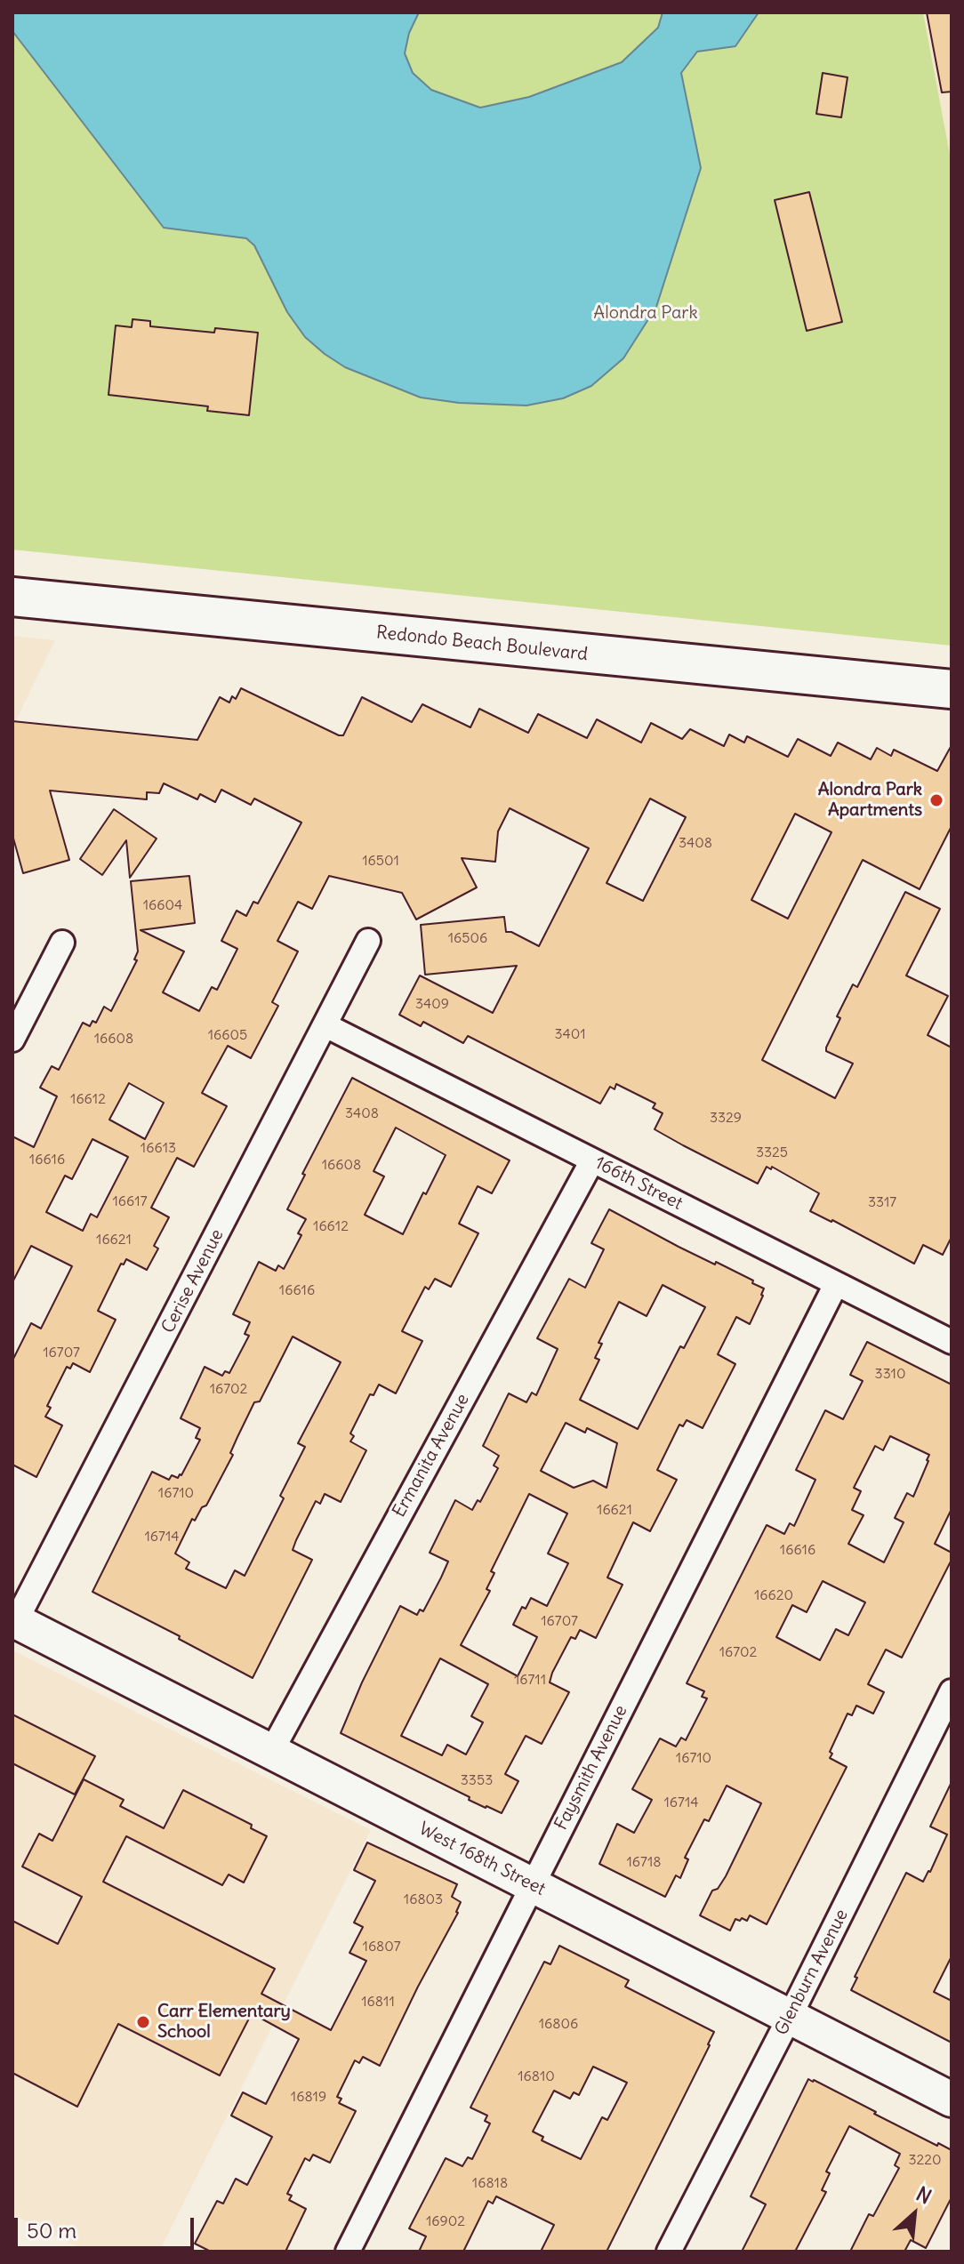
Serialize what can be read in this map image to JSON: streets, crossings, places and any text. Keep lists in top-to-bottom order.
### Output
{
  "streets": {
    "main road": ["Redondo Beach Boulevard"],
    "street": [
      "166th Street",
      "Cerise Avenue",
      "Ermanita Avenue",
      "Faysmith Avenue",
      "West 168th Street",
      "Glenburn Avenue"
    ]
  },
  "crossings": [
    ["166th Street", "Cerise Avenue"],
    ["166th Street", "Ermanita Avenue"],
    ["166th Street", "Faysmith Avenue"],
    ["Cerise Avenue", "West 168th Street"],
    ["Ermanita Avenue", "West 168th Street"],
    ["Faysmith Avenue", "West 168th Street"],
    ["West 168th Street", "Glenburn Avenue"]
  ],
  "parks": ["Alondra Park"],
  "places": ["Alondra Park Apartments", "Carr Elementary School"],
  "house_numbers": [
    "3408",
    "16501",
    "16604",
    "16506",
    "3409",
    "3401",
    "16605",
    "16608",
    "16612",
    "3408",
    "3329",
    "16613",
    "3325",
    "16616",
    "16608",
    "16617",
    "3317",
    "16612",
    "16621",
    "16616",
    "16707",
    "3310",
    "16702",
    "16710",
    "16621",
    "16714",
    "16616",
    "16620",
    "16707",
    "16702",
    "16711",
    "16710",
    "3353",
    "16714",
    "16718",
    "16803",
    "16807",
    "16811",
    "16806",
    "16810",
    "16819",
    "3220",
    "16818",
    "16902"
  ],
  "scale_bar": "50 m",
  "north": "top right"
}
